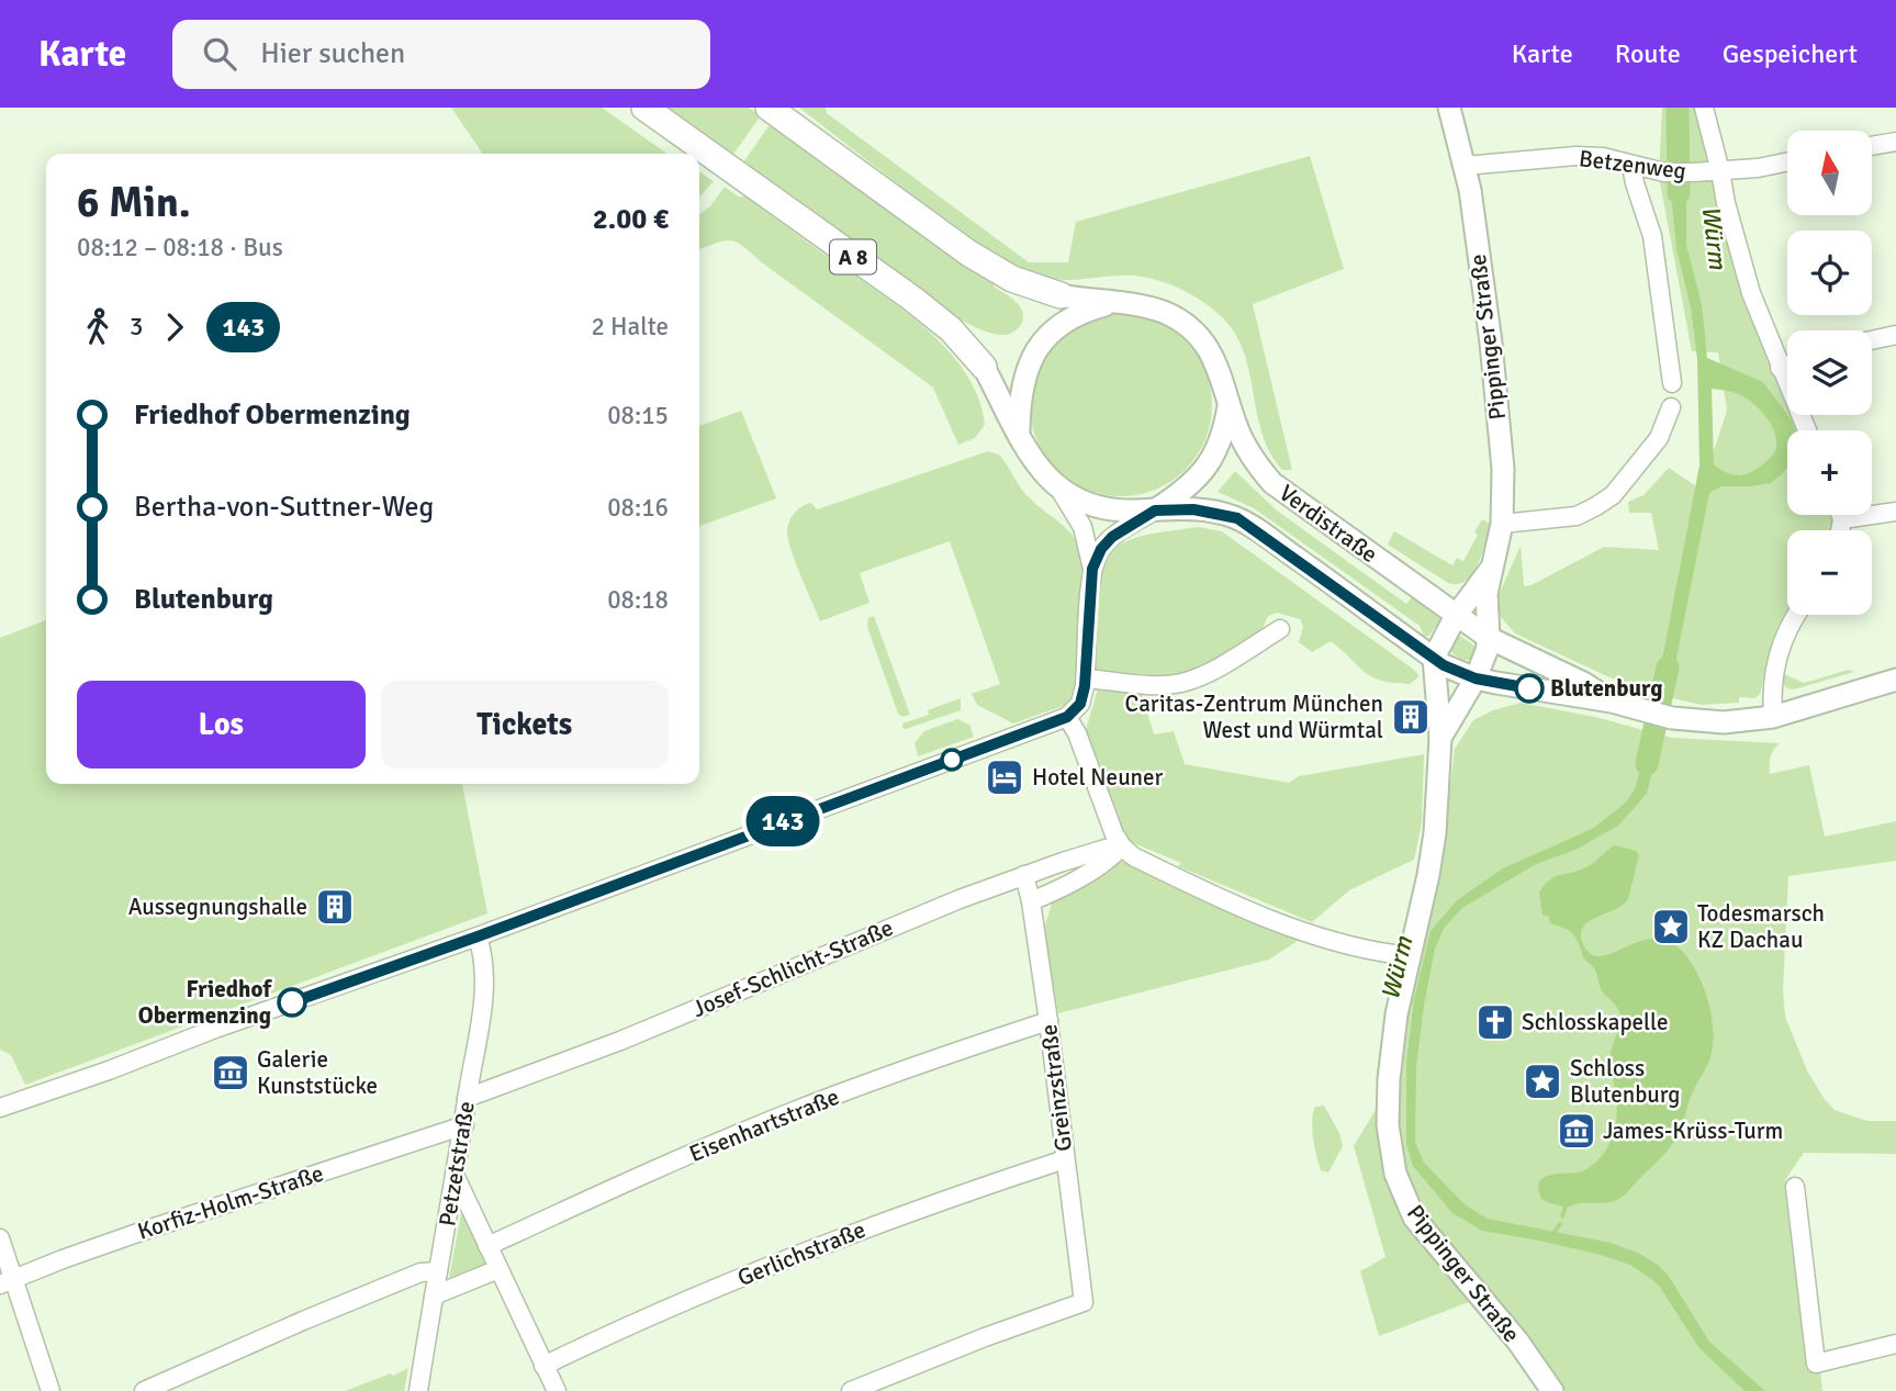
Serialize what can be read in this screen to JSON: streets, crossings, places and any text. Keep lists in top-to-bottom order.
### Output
{
  "streets": {
    "highway": ["A 8"],
    "main road": ["Pippinger Straße", "Verdistraße"],
    "street": [
      "Betzenweg",
      "Josef-Schlicht-Straße",
      "Greinzstraße",
      "Eisenhartstraße",
      "Petzetstraße",
      "Korfiz-Holm-Straße",
      "Gerlichstraße"
    ]
  },
  "crossings": [
    ["Betzenweg", "Pippinger Straße"],
    ["A 8", "Verdistraße"],
    ["Pippinger Straße", "Verdistraße"],
    ["Josef-Schlicht-Straße", "Greinzstraße"],
    ["Josef-Schlicht-Straße", "Petzetstraße"],
    ["Greinzstraße", "Eisenhartstraße"],
    ["Greinzstraße", "Gerlichstraße"],
    ["Petzetstraße", "Korfiz-Holm-Straße"]
  ],
  "water": ["Würm"],
  "places": {
    "other": ["Blutenburg", "Friedhof Obermenzing"],
    "building": ["Caritas-Zentrum München West und Würmtal", "Aussegnungshalle"],
    "hotel": ["Hotel Neuner"],
    "place": ["Todesmarsch KZ Dachau", "Schloss Blutenburg"],
    "church": ["Schlosskapelle"],
    "museum": ["Galerie Kunststücke", "James-Krüss-Turm"]
  },
  "lines": ["bus line 143"],
  "north": "top",
  "page": {
    "header": "Karte",
    "search": "Hier suchen",
    "nav": ["Karte", "Route", "Gespeichert"],
    "on_map": "143",
    "map_buttons": ["+", "−"],
    "heading": ["6 Min.", "08:12 – 08:18 · Bus", "2.00 €"],
    "legs": ["3", "143", "2 Halte"],
    "list": [
      {
        "name": "Friedhof Obermenzing",
        "value": "08:15"
      },
      {
        "name": "Bertha-von-Suttner-Weg",
        "value": "08:16"
      },
      {
        "name": "Blutenburg",
        "value": "08:18"
      }
    ],
    "buttons": ["Los", "Tickets"]
  }
}
